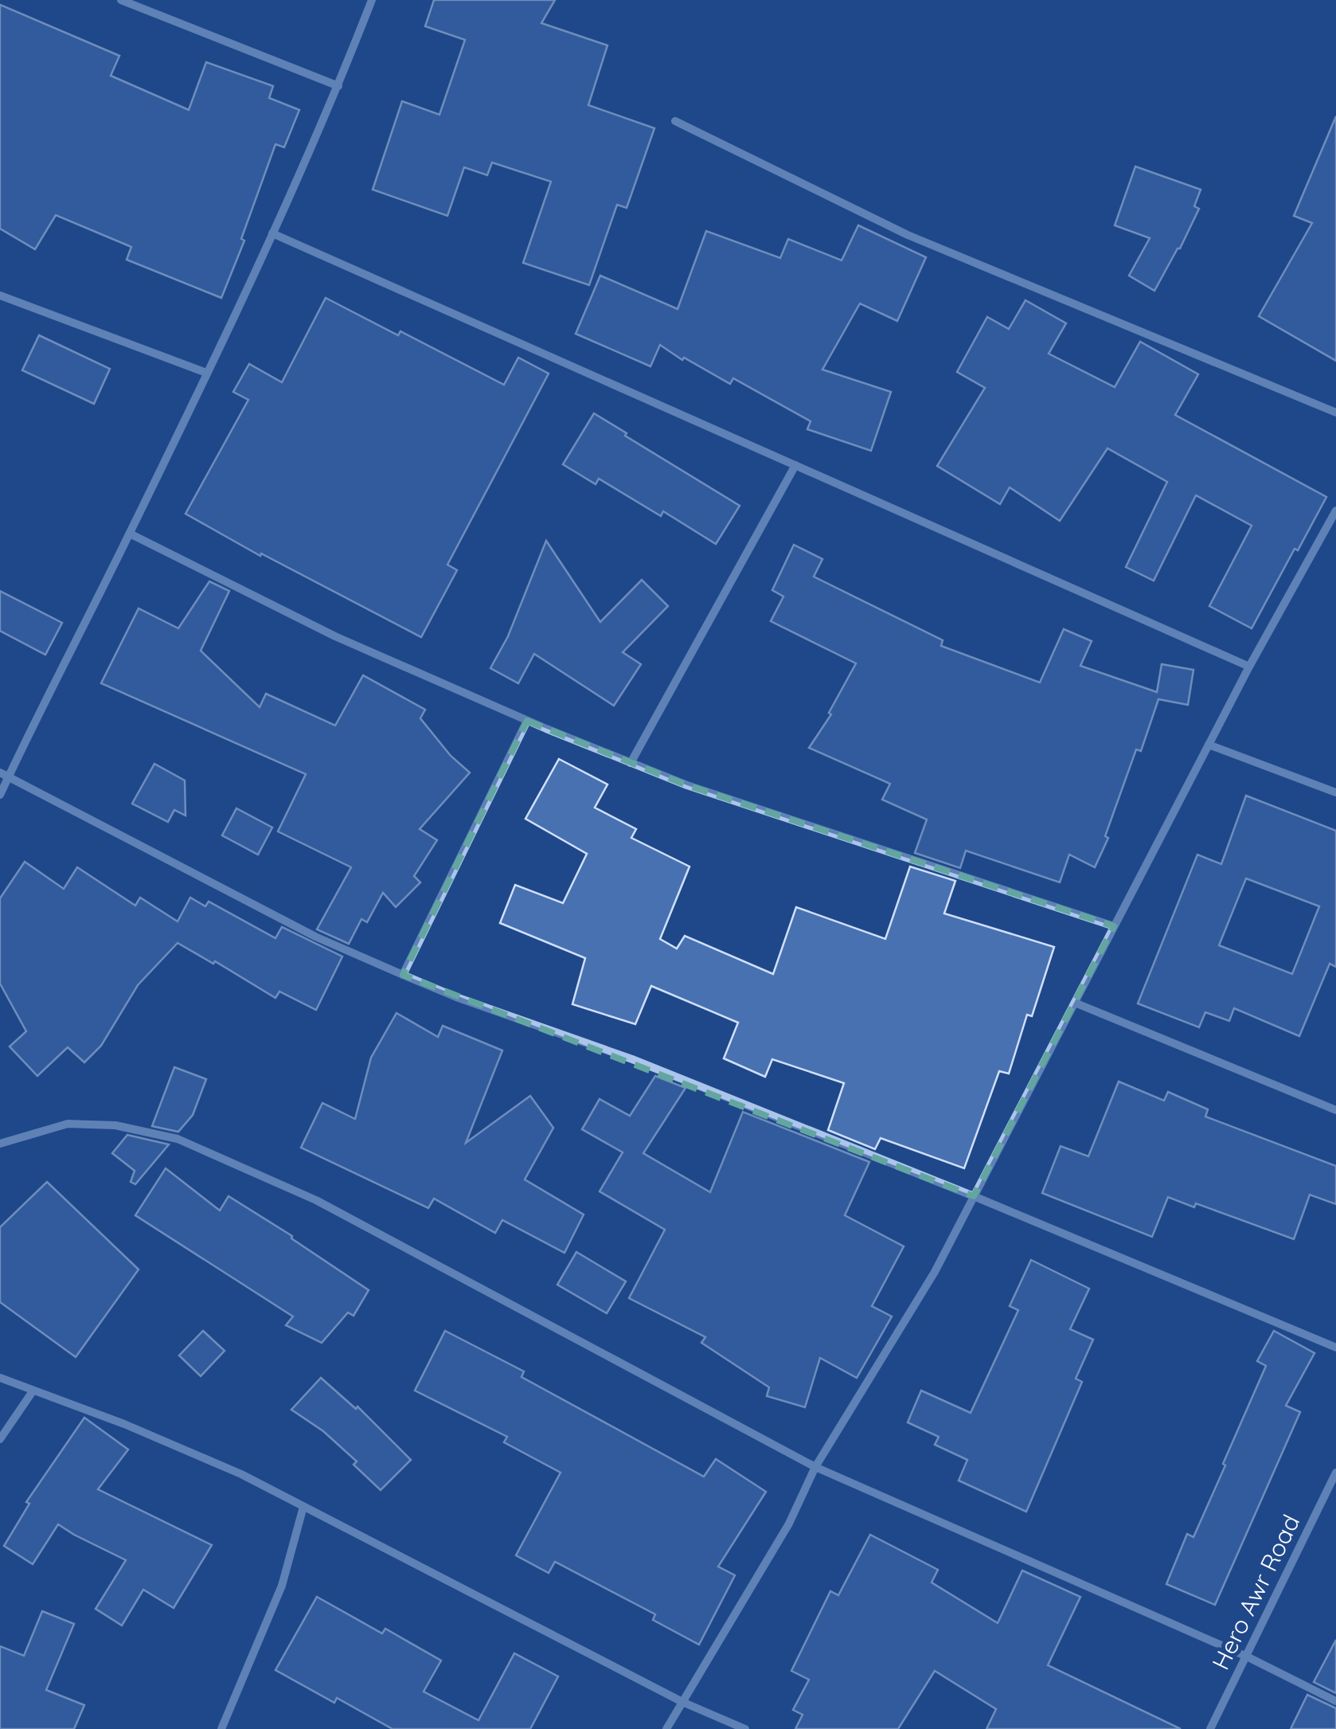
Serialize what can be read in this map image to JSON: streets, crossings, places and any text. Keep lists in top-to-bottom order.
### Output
{
  "streets": {
    "street": ["Hero Awr Road"]
  }
}
